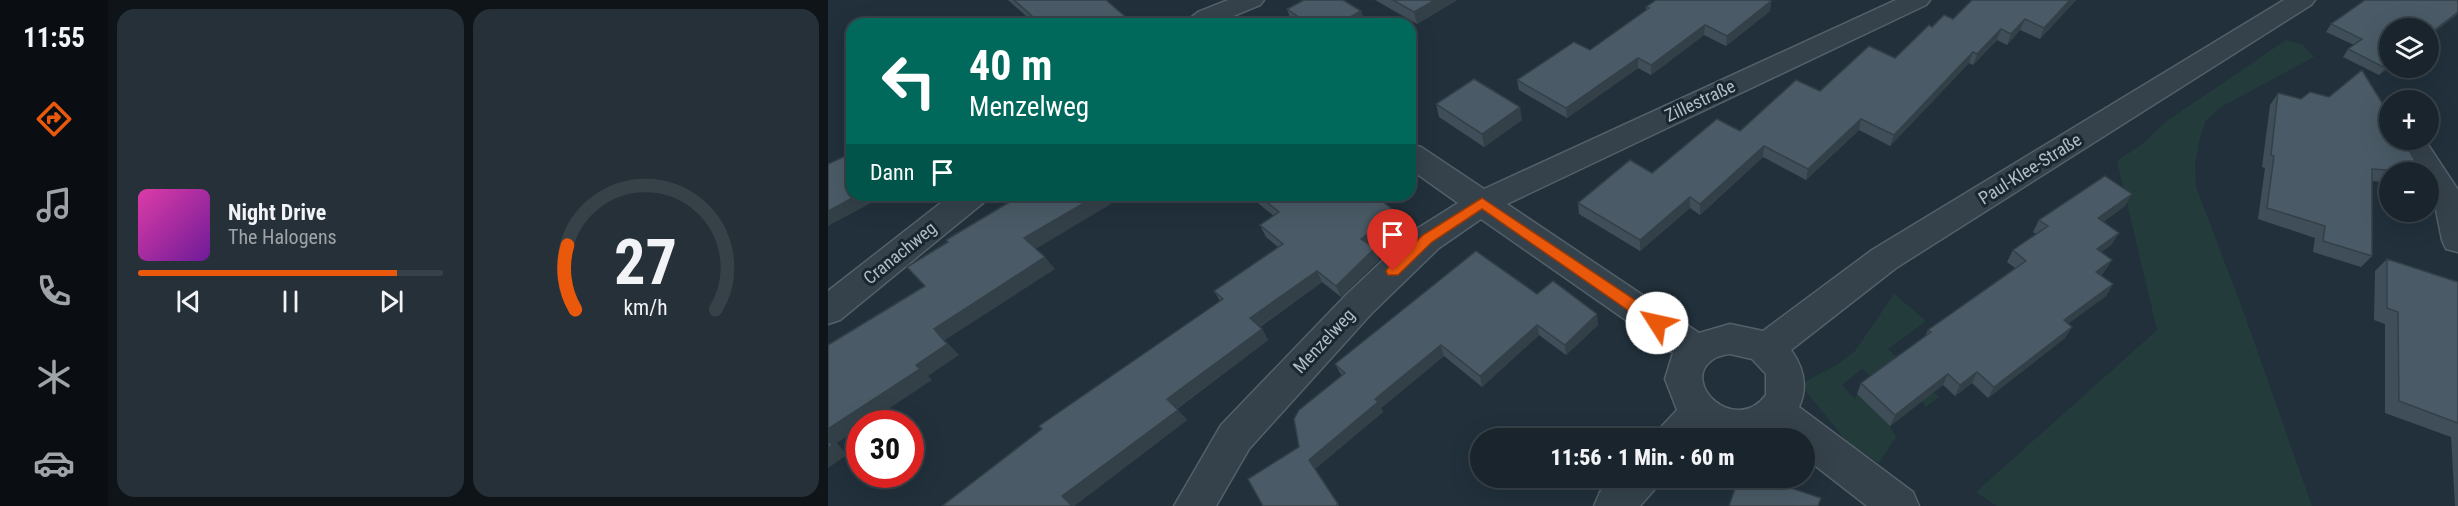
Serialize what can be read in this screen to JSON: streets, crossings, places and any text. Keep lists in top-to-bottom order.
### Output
{
  "streets": {
    "street": [
      "Zillestraße",
      "Paul-Klee-Straße",
      "Cranachweg",
      "Menzelweg"
    ]
  },
  "crossings": [
    ["Zillestraße", "Menzelweg"]
  ],
  "page": {
    "tabs": "11:55",
    "map_buttons": ["+", "−"],
    "turn": ["40 m", "Menzelweg"],
    "then": "Dann",
    "song": ["Night Drive", "The Halogens"],
    "limit": "30",
    "trip": "11:56 · 1 Min. · 60 m",
    "gauge": ["27", "km/h"]
  }
}
